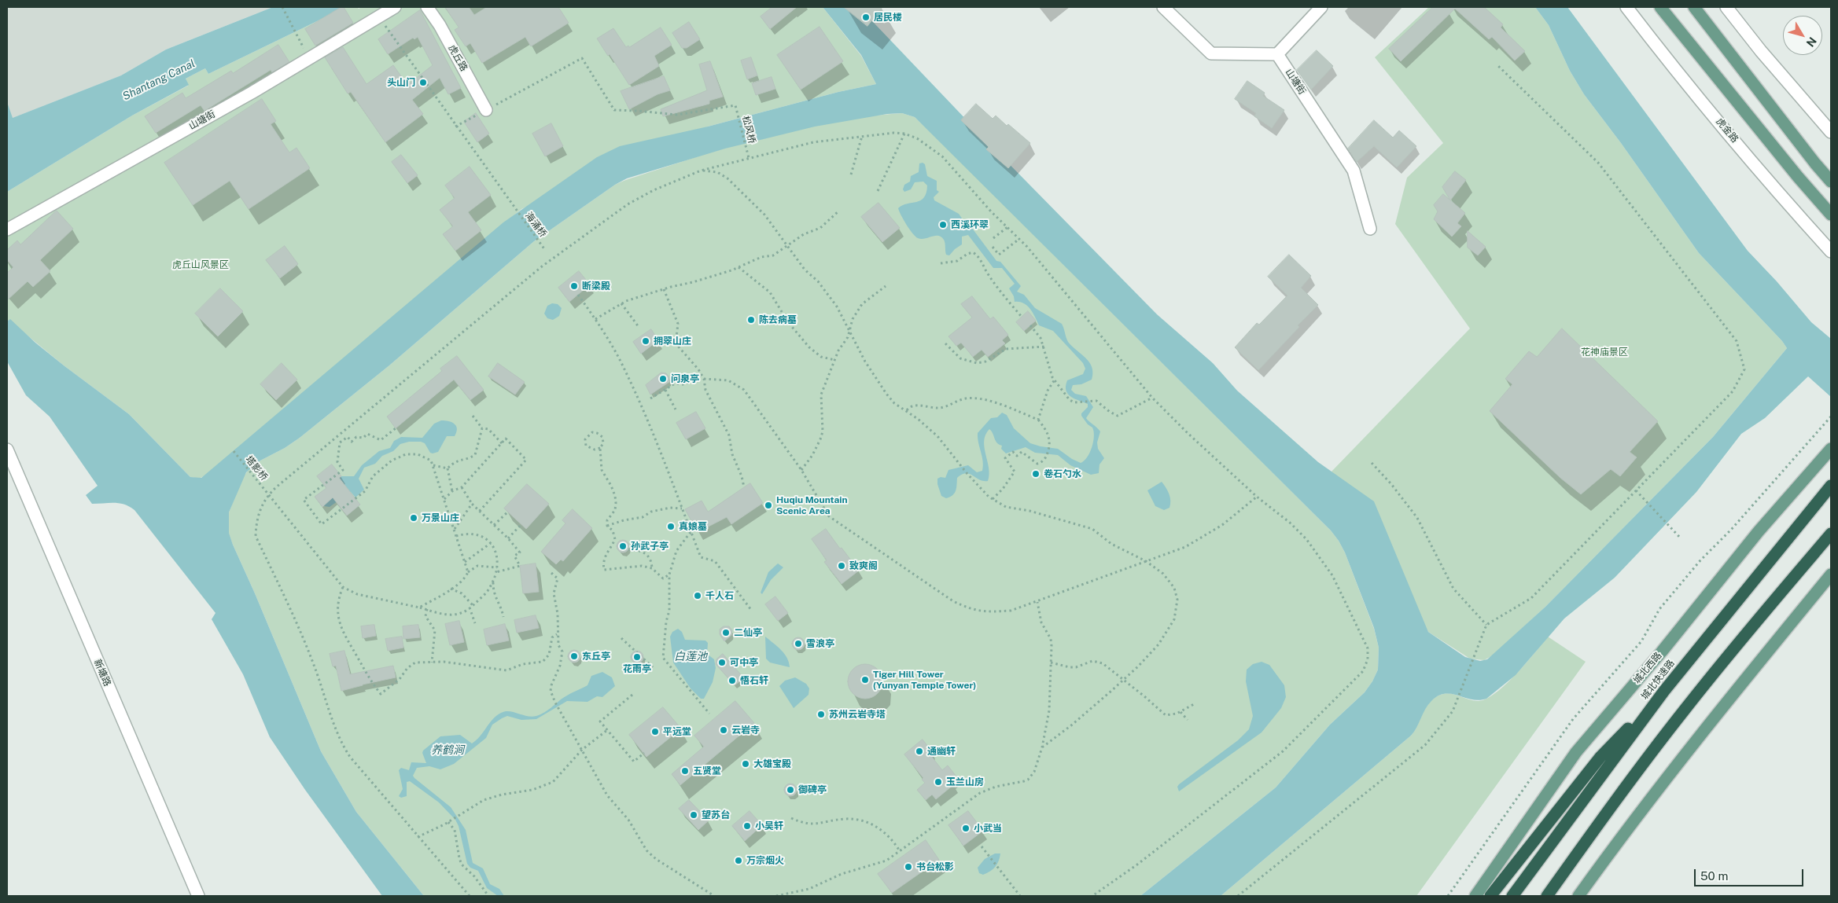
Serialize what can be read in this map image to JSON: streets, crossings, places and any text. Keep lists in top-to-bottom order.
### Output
{
  "streets": {
    "highway": ["城北快速路"],
    "main road": ["城北西路"],
    "street": [
      "虎丘路",
      "山塘街",
      "虎金路",
      "新塘路"
    ],
    "path": ["松风桥", "海涌桥", "塔影桥"]
  },
  "crossings": [
    ["虎丘路", "松风桥"],
    ["山塘街", "海涌桥"]
  ],
  "water": ["Shantang Canal", "白莲池", "养鹤涧"],
  "parks": ["虎丘山风景区", "花神庙景区"],
  "places": [
    "居民楼",
    "头山门",
    "西溪环翠",
    "断梁殿",
    "陈去病墓",
    "拥翠山庄",
    "问泉亭",
    "卷石勺水",
    "Huqiu Mountain Scenic Area",
    "万景山庄",
    "真娘墓",
    "孙武子亭",
    "致爽阁",
    "千人石",
    "二仙亭",
    "雪浪亭",
    "东丘亭",
    "花雨亭",
    "可中亭",
    "Tiger Hill Tower (Yunyan Temple Tower)",
    "悟石轩",
    "苏州云岩寺塔",
    "云岩寺",
    "平远堂",
    "通幽轩",
    "大雄宝殿",
    "五贤堂",
    "玉兰山房",
    "御碑亭",
    "望苏台",
    "小吴轩",
    "小武当",
    "万宗烟火",
    "书台松影"
  ],
  "scale_bar": "50 m",
  "north": "bottom right"
}
